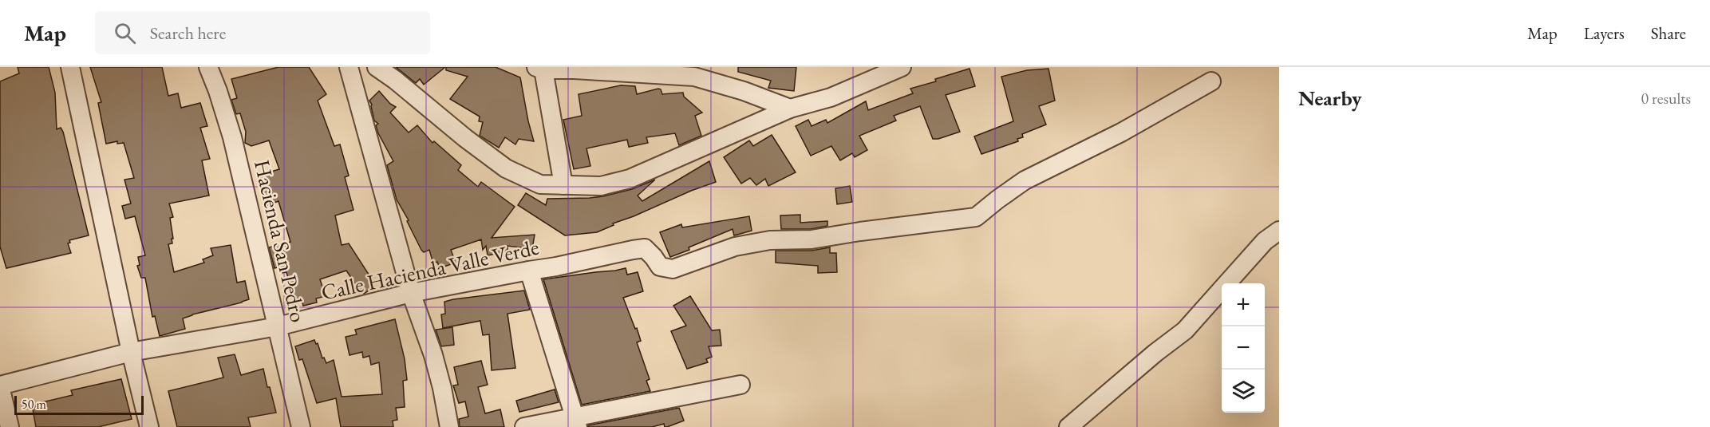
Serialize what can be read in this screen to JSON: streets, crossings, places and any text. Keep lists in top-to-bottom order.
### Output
{
  "streets": {
    "street": ["Hacienda San Pedro", "Calle Hacienda Valle Verde"]
  },
  "crossings": [
    ["Hacienda San Pedro", "Calle Hacienda Valle Verde"]
  ],
  "scale_bar": "50 m",
  "page": {
    "header": "Map",
    "search": "Search here",
    "nav": ["Map", "Layers", "Share"],
    "heading": ["Nearby", "0 results"],
    "map_buttons": ["+", "−"],
    "scale": "50 m"
  }
}
